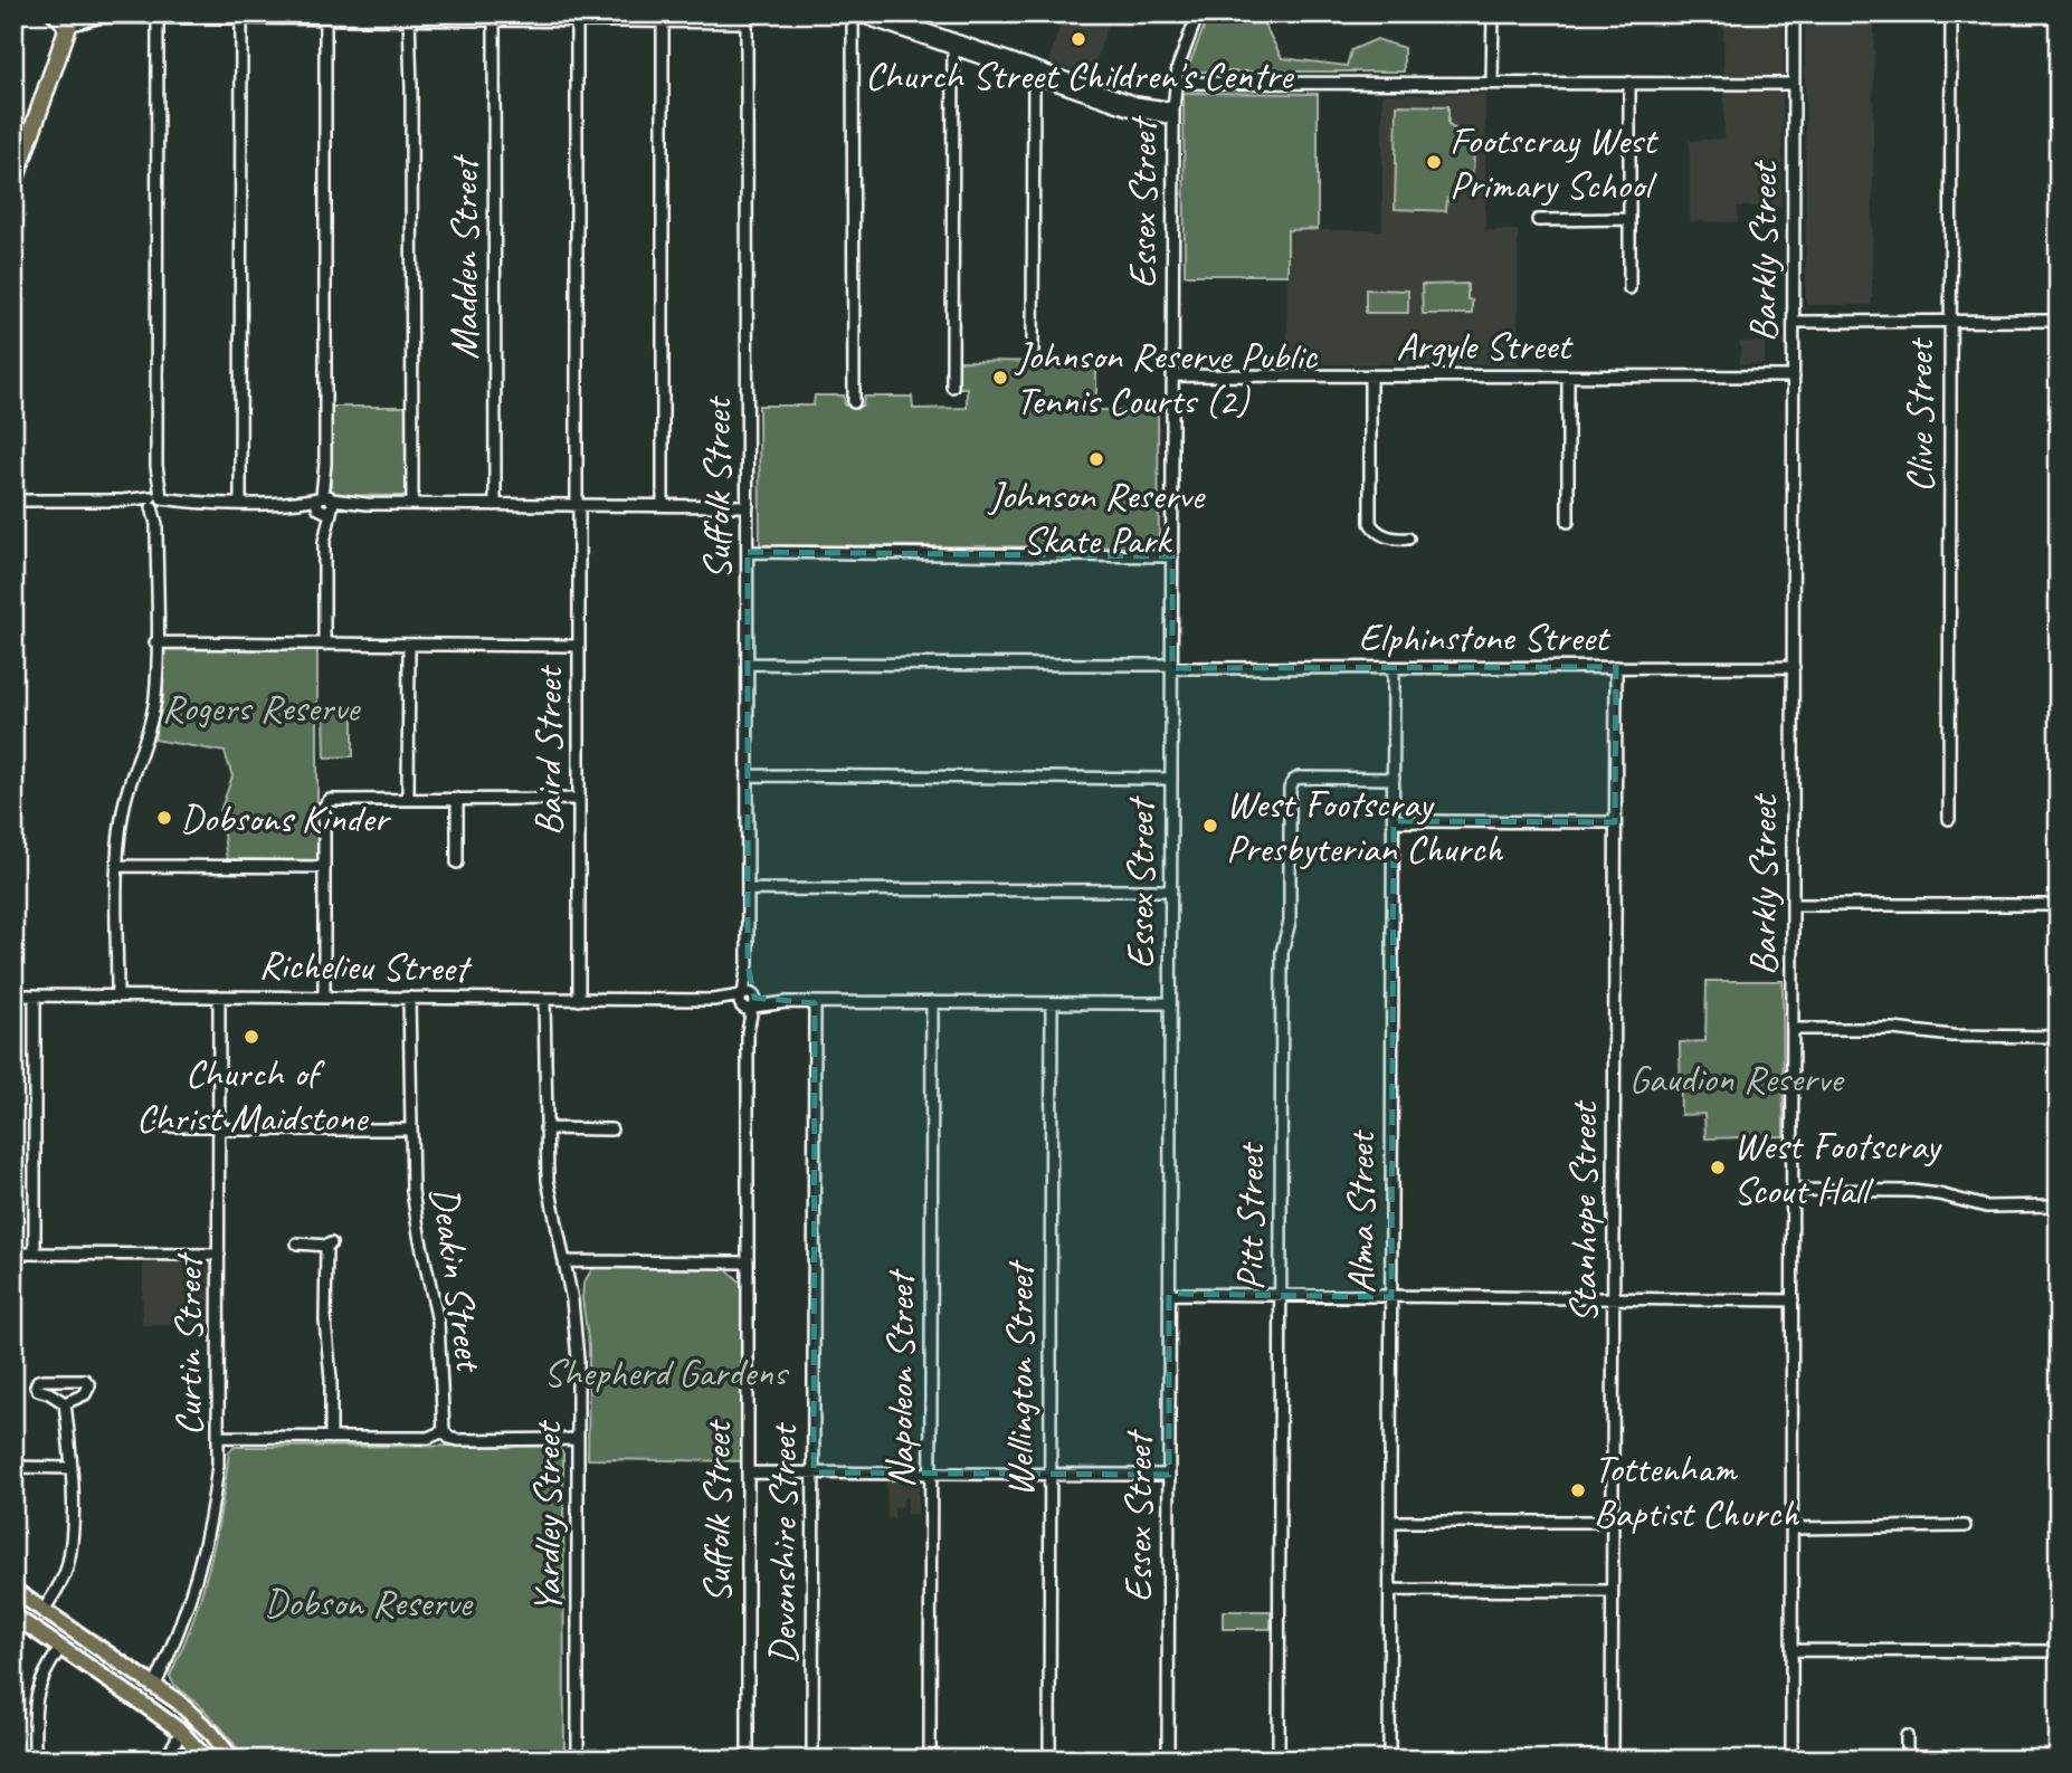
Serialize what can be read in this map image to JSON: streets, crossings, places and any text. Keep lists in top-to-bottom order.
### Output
{
  "streets": {
    "street": [
      "Essex Street",
      "Barkly Street",
      "Madden Street",
      "Argyle Street",
      "Clive Street",
      "Suffolk Street",
      "Elphinstone Street",
      "Baird Street",
      "Richelieu Street",
      "Alma Street",
      "Stanhope Street",
      "Pitt Street",
      "Deakin Street",
      "Curtin Street",
      "Napoleon Street",
      "Wellington Street",
      "Yardley Street",
      "Devonshire Street"
    ]
  },
  "crossings": [
    ["Essex Street", "Argyle Street"],
    ["Essex Street", "Elphinstone Street"],
    ["Essex Street", "Richelieu Street"],
    ["Barkly Street", "Argyle Street"],
    ["Barkly Street", "Elphinstone Street"],
    ["Suffolk Street", "Elphinstone Street"],
    ["Suffolk Street", "Richelieu Street"],
    ["Elphinstone Street", "Alma Street"],
    ["Elphinstone Street", "Stanhope Street"],
    ["Baird Street", "Richelieu Street"],
    ["Richelieu Street", "Deakin Street"],
    ["Richelieu Street", "Curtin Street"],
    ["Richelieu Street", "Napoleon Street"],
    ["Richelieu Street", "Wellington Street"],
    ["Richelieu Street", "Yardley Street"],
    ["Richelieu Street", "Devonshire Street"],
    ["Alma Street", "Pitt Street"],
    ["Deakin Street", "Yardley Street"]
  ],
  "parks": [
    "Rogers Reserve",
    "Gaudion Reserve",
    "Shepherd Gardens",
    "Dobson Reserve"
  ],
  "places": [
    "Church Street Children's Centre",
    "Footscray West Primary School",
    "Johnson Reserve Public Tennis Courts (2)",
    "Johnson Reserve Skate Park",
    "Dobsons Kinder",
    "West Footscray Presbyterian Church",
    "Church of Christ Maidstone",
    "West Footscray Scout Hall",
    "Tottenham Baptist Church"
  ]
}
